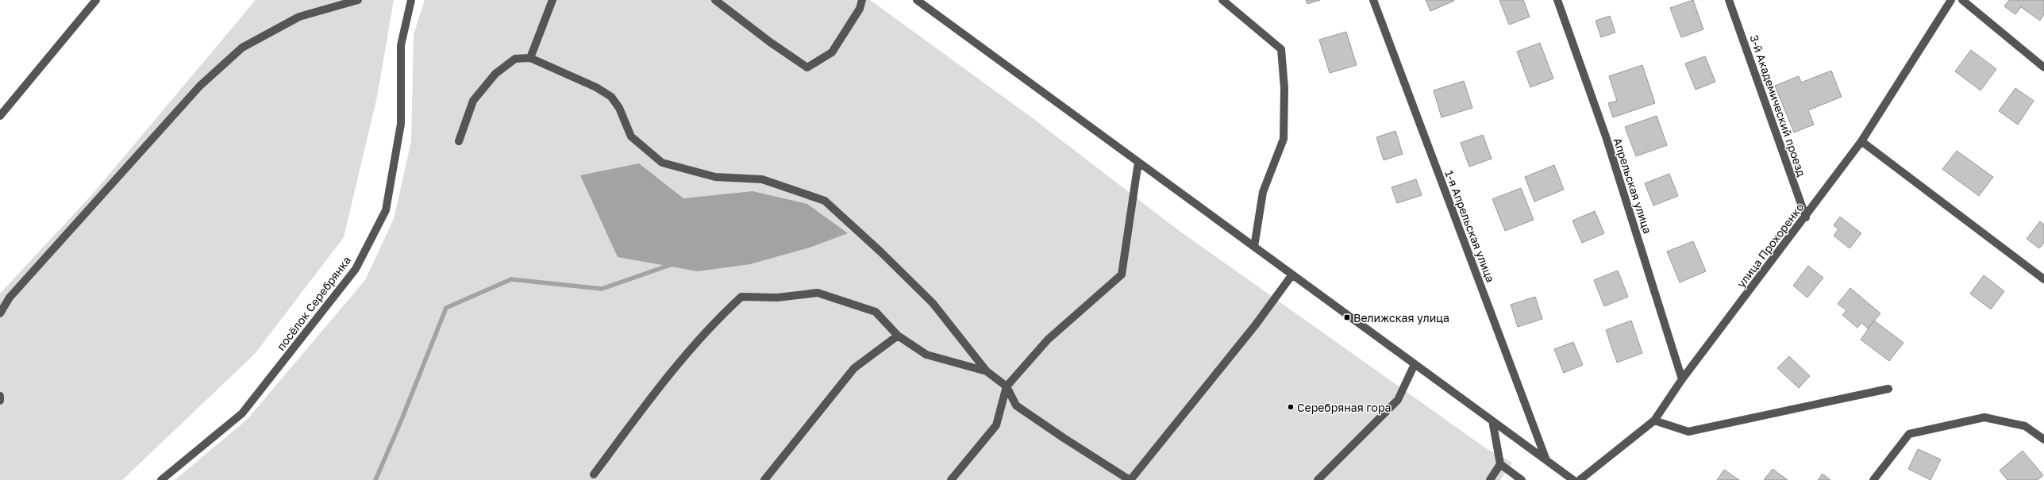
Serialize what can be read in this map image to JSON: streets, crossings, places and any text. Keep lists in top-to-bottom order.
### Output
{
  "streets": {
    "street": [
      "3-й Академический проезд",
      "Апрельская улица",
      "1-я Апрельская улица",
      "улица Прохоренко",
      "посёлок Серебрянка"
    ]
  },
  "crossings": [
    ["3-й Академический проезд", "улица Прохоренко"],
    ["Апрельская улица", "улица Прохоренко"]
  ],
  "places": {
    "transit": ["Велижская улица"],
    "other": ["Серебряная гора"]
  }
}
